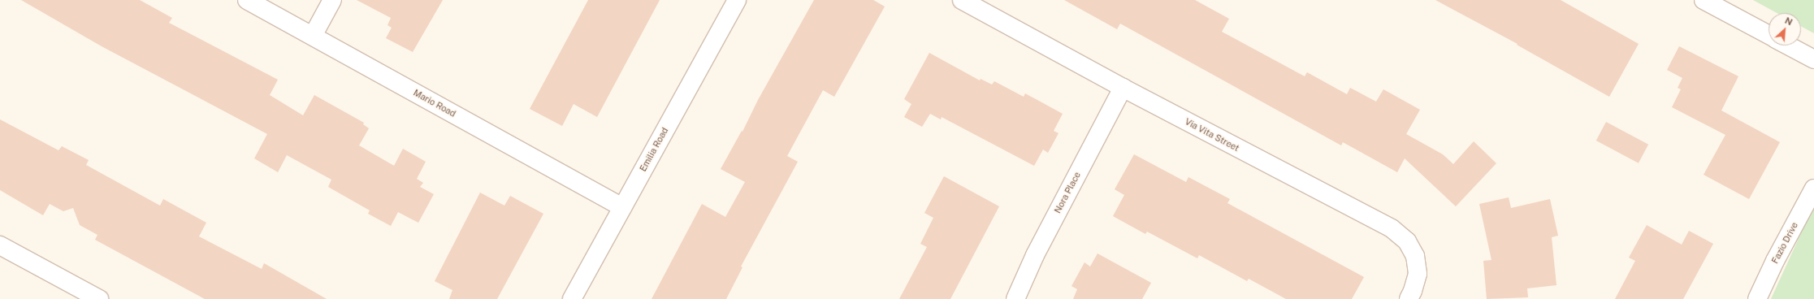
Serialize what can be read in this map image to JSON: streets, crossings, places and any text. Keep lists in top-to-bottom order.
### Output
{
  "streets": {
    "street": [
      "Mario Road",
      "Via Vita Street",
      "Emilia Road",
      "Nora Place",
      "Fazio Drive"
    ]
  },
  "crossings": [
    ["Mario Road", "Emilia Road"],
    ["Via Vita Street", "Nora Place"]
  ],
  "north": "top right"
}
